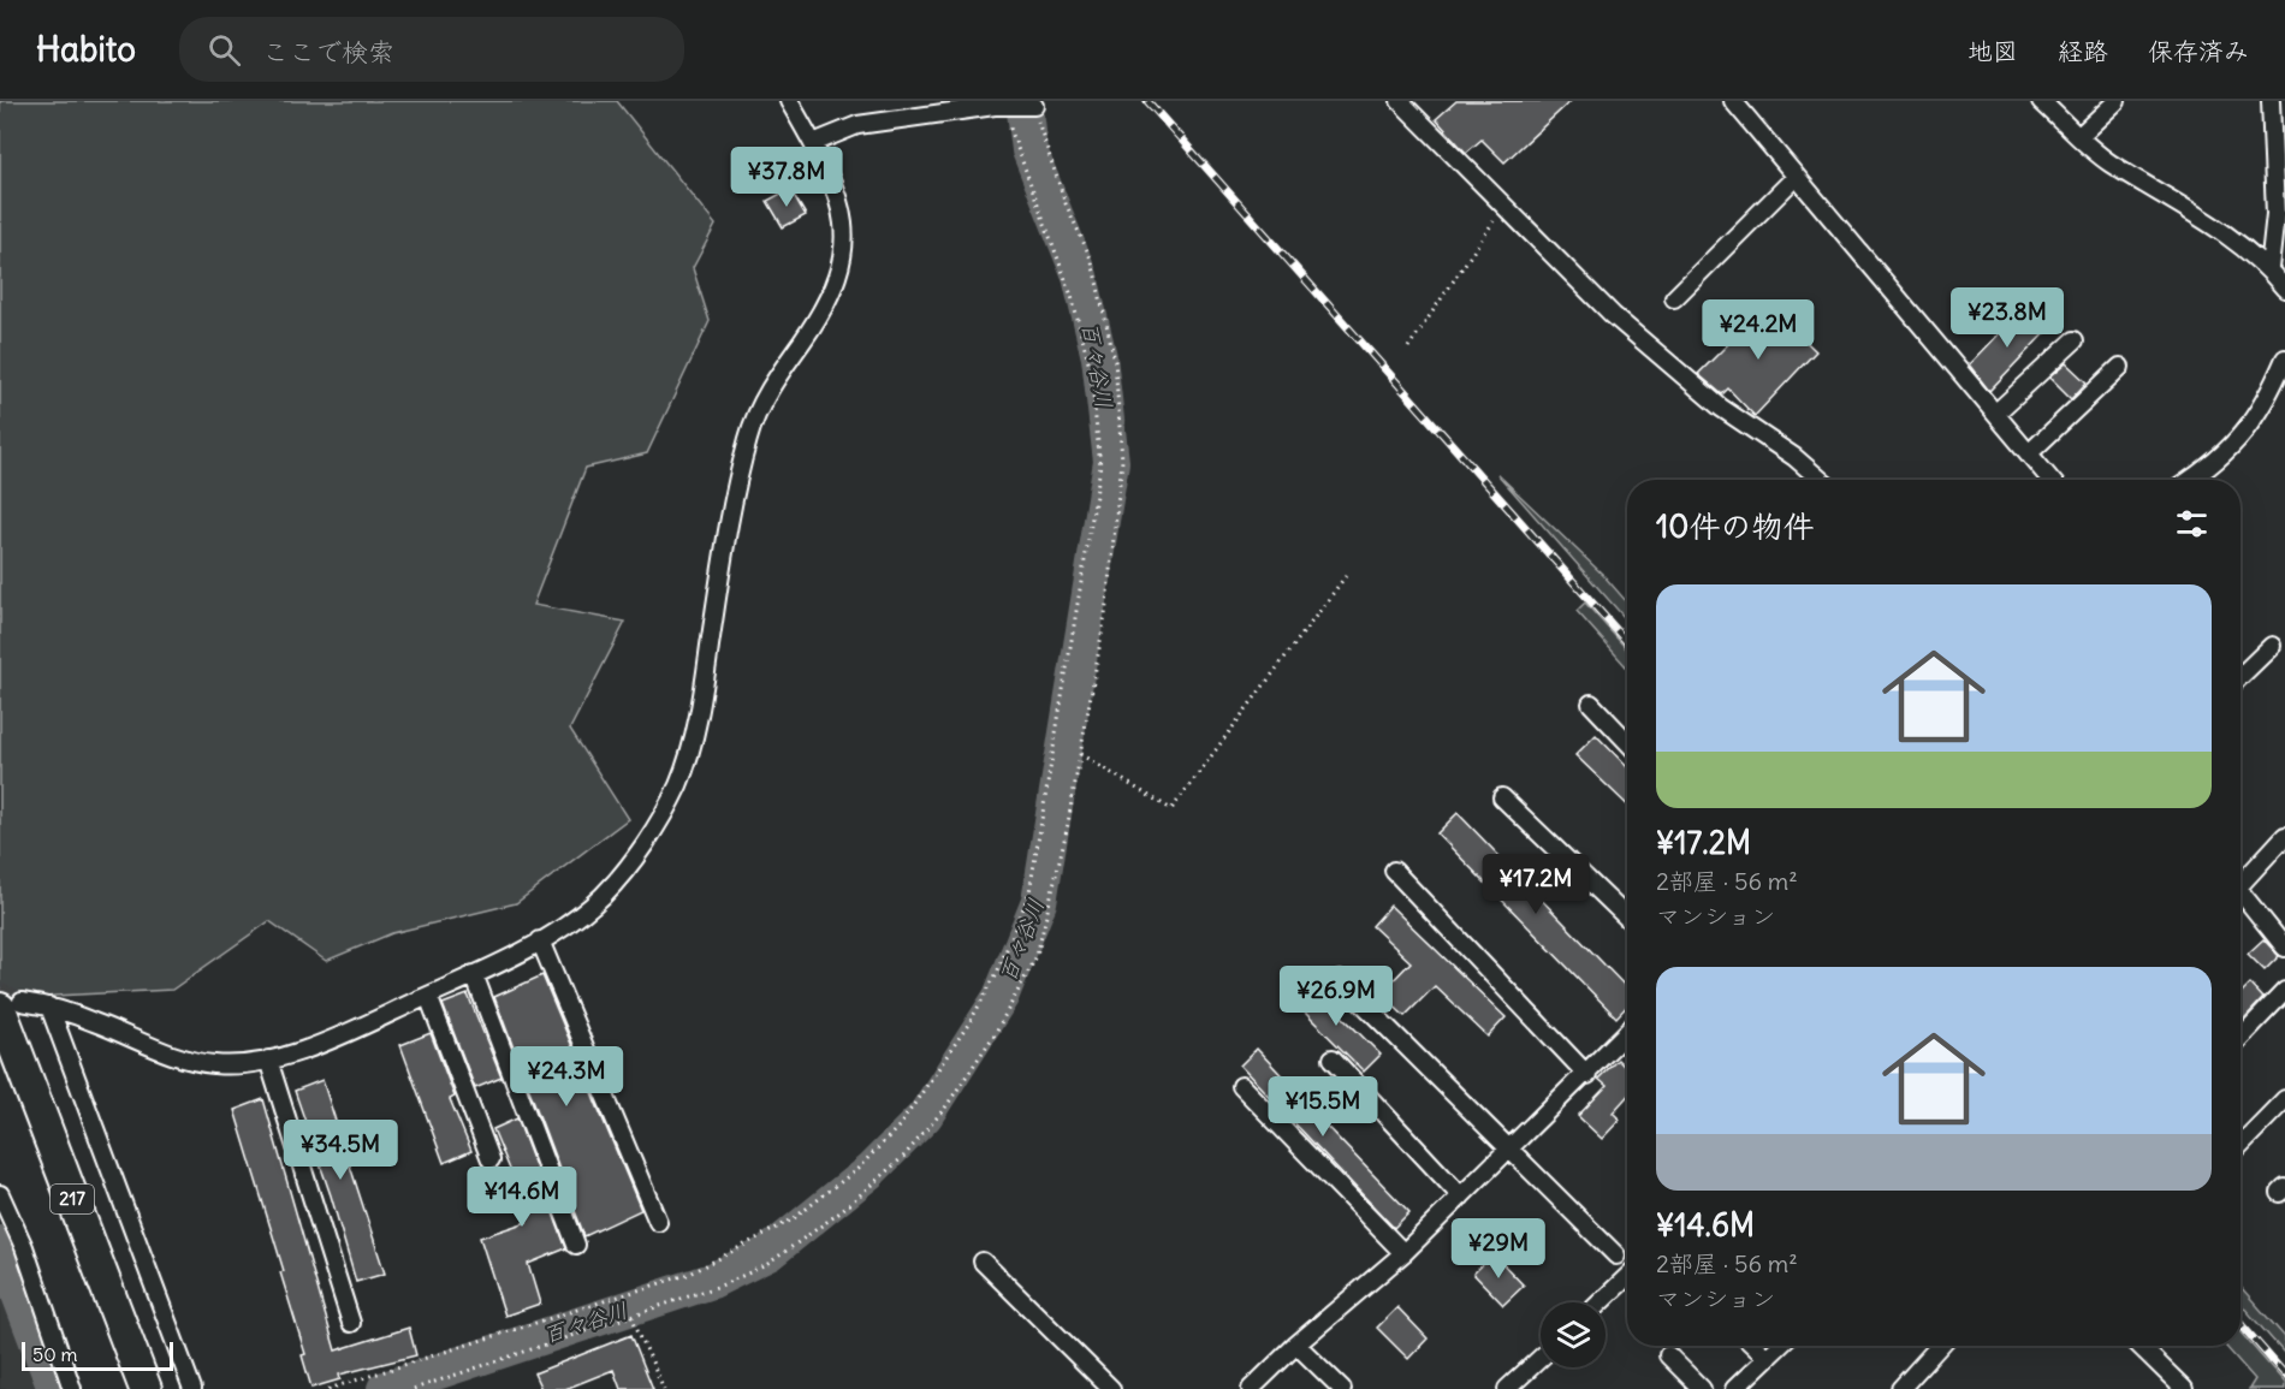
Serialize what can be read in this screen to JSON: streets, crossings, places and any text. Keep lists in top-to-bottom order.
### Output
{
  "streets": {
    "highway": ["217"]
  },
  "water": ["百々谷川"],
  "scale_bar": "50 m",
  "page": {
    "header": "Habito",
    "search": "ここで検索",
    "nav": ["地図", "経路", "保存済み"],
    "price": [
      "¥37.8M",
      "¥23.8M",
      "¥24.2M",
      "¥17.2M",
      "¥26.9M",
      "¥24.3M",
      "¥15.5M",
      "¥34.5M",
      "¥14.6M",
      "¥29M"
    ],
    "heading": "10件の物件",
    "list": [
      {
        "name": "¥17.2M",
        "note": "2部屋 · 56 m² · マンション"
      },
      {
        "name": "¥14.6M",
        "note": "2部屋 · 56 m² · マンション"
      }
    ],
    "scale": "50 m"
  }
}
